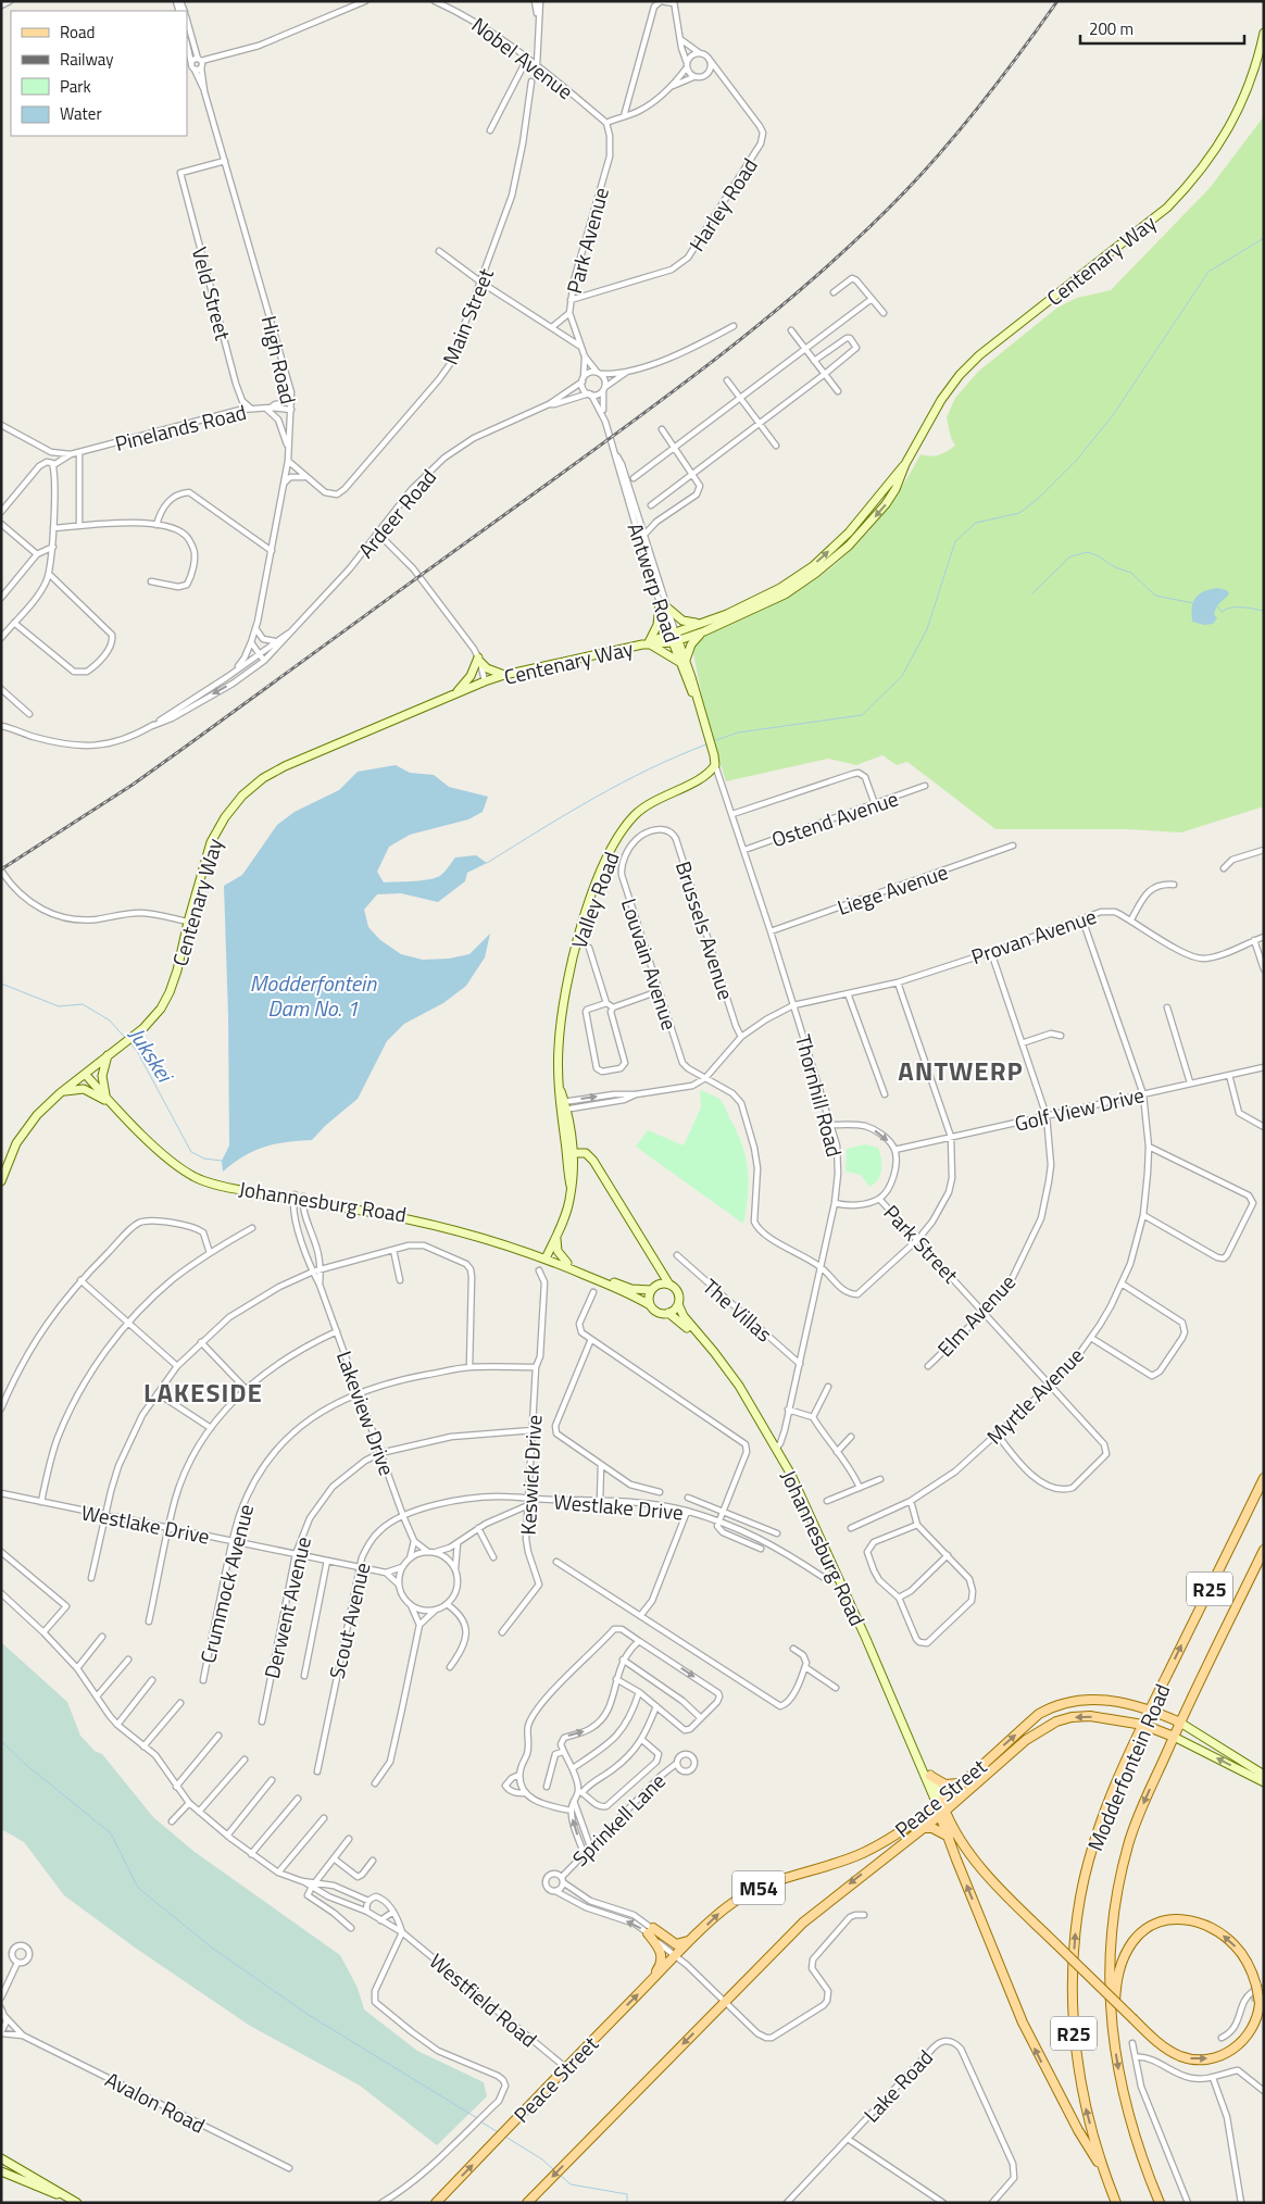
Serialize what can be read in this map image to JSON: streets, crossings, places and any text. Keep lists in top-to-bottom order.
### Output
{
  "streets": {
    "main road": [
      "R25",
      "Modderfontein Road",
      "Peace Street",
      "M54"
    ],
    "street": [
      "Nobel Avenue",
      "Harley Road",
      "Park Avenue",
      "Centenary Way",
      "Veld Street",
      "Main Street",
      "High Road",
      "Pinelands Road",
      "Ardeer Road",
      "Antwerp Road",
      "Ostend Avenue",
      "Liege Avenue",
      "Valley Road",
      "Brussels Avenue",
      "Provan Avenue",
      "Louvain Avenue",
      "Thornhill Road",
      "Golf View Drive",
      "Johannesburg Road",
      "Park Street",
      "The Villas",
      "Elm Avenue",
      "Myrtle Avenue",
      "Lakeview Drive",
      "Keswick Drive",
      "Westlake Drive",
      "Crummock Avenue",
      "Derwent Avenue",
      "Scout Avenue",
      "Sprinkell Lane",
      "Westfield Road",
      "Lake Road",
      "Avalon Road"
    ]
  },
  "crossings": [
    ["Nobel Avenue", "Park Avenue"],
    ["Harley Road", "Park Avenue"],
    ["Park Avenue", "Ardeer Road"],
    ["Park Avenue", "Antwerp Road"],
    ["Centenary Way", "Antwerp Road"],
    ["Veld Street", "High Road"],
    ["Veld Street", "Pinelands Road"],
    ["High Road", "Pinelands Road"],
    ["High Road", "Ardeer Road"],
    ["Ardeer Road", "Antwerp Road"],
    ["Antwerp Road", "Thornhill Road"],
    ["Ostend Avenue", "Thornhill Road"],
    ["Liege Avenue", "Thornhill Road"],
    ["Valley Road", "Thornhill Road"],
    ["Brussels Avenue", "Provan Avenue"],
    ["Brussels Avenue", "Louvain Avenue"],
    ["Provan Avenue", "Louvain Avenue"],
    ["Provan Avenue", "Thornhill Road"],
    ["Provan Avenue", "Elm Avenue"],
    ["Provan Avenue", "Myrtle Avenue"],
    ["Louvain Avenue", "Thornhill Road"],
    ["Thornhill Road", "Johannesburg Road"],
    ["Thornhill Road", "The Villas"],
    ["Golf View Drive", "Elm Avenue"],
    ["Golf View Drive", "Myrtle Avenue"],
    ["Johannesburg Road", "Lakeview Drive"],
    ["Johannesburg Road", "Peace Street"],
    ["Park Street", "Elm Avenue"],
    ["Park Street", "Myrtle Avenue"],
    ["Lakeview Drive", "Westlake Drive"],
    ["Lakeview Drive", "Crummock Avenue"],
    ["Lakeview Drive", "Derwent Avenue"],
    ["Lakeview Drive", "Scout Avenue"],
    ["Keswick Drive", "Westlake Drive"],
    ["Keswick Drive", "Crummock Avenue"],
    ["Keswick Drive", "Derwent Avenue"],
    ["Keswick Drive", "Scout Avenue"],
    ["Westlake Drive", "Crummock Avenue"],
    ["Westlake Drive", "Derwent Avenue"],
    ["Westlake Drive", "Scout Avenue"],
    ["Modderfontein Road", "Peace Street"],
    ["Modderfontein Road", "M54"],
    ["Peace Street", "Sprinkell Lane"],
    ["Peace Street", "M54"],
    ["Peace Street", "Westfield Road"]
  ],
  "districts": ["ANTWERP", "LAKESIDE"],
  "water": ["Modderfontein Dam No. 1", "Jukskei"],
  "legend": [
    "Road",
    "Railway",
    "Park",
    "Water"
  ],
  "scale_bar": "200 m"
}
